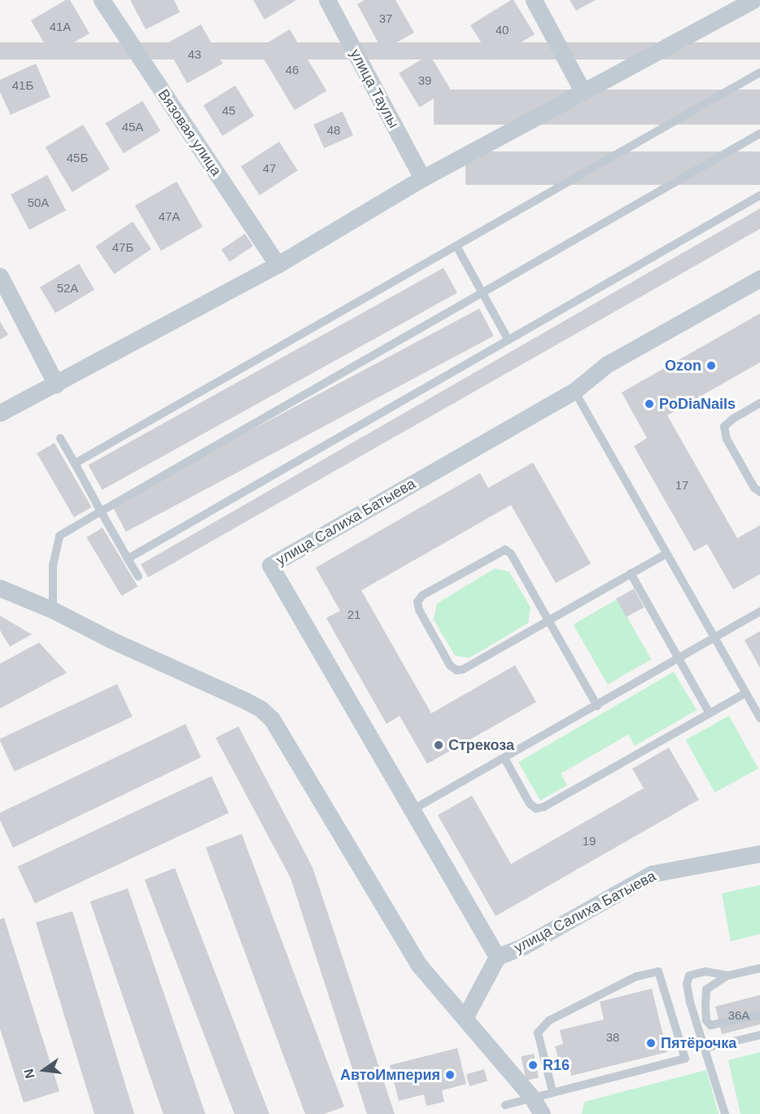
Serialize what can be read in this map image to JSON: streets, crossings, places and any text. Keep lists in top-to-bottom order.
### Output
{
  "streets": {
    "street": ["улица Таулы", "Вязовая улица", "улица Салиха Батыева"]
  },
  "places": [
    "Ozon",
    "PoDiaNails",
    "Стрекоза",
    "Пятёрочка",
    "R16",
    "АвтоИмперия"
  ],
  "house_numbers": [
    "37",
    "41А",
    "40",
    "43",
    "46",
    "39",
    "41Б",
    "45",
    "45А",
    "48",
    "45Б",
    "47",
    "50А",
    "47А",
    "47Б",
    "52А",
    "17",
    "21",
    "19",
    "36А",
    "38"
  ],
  "north": "left"
}
